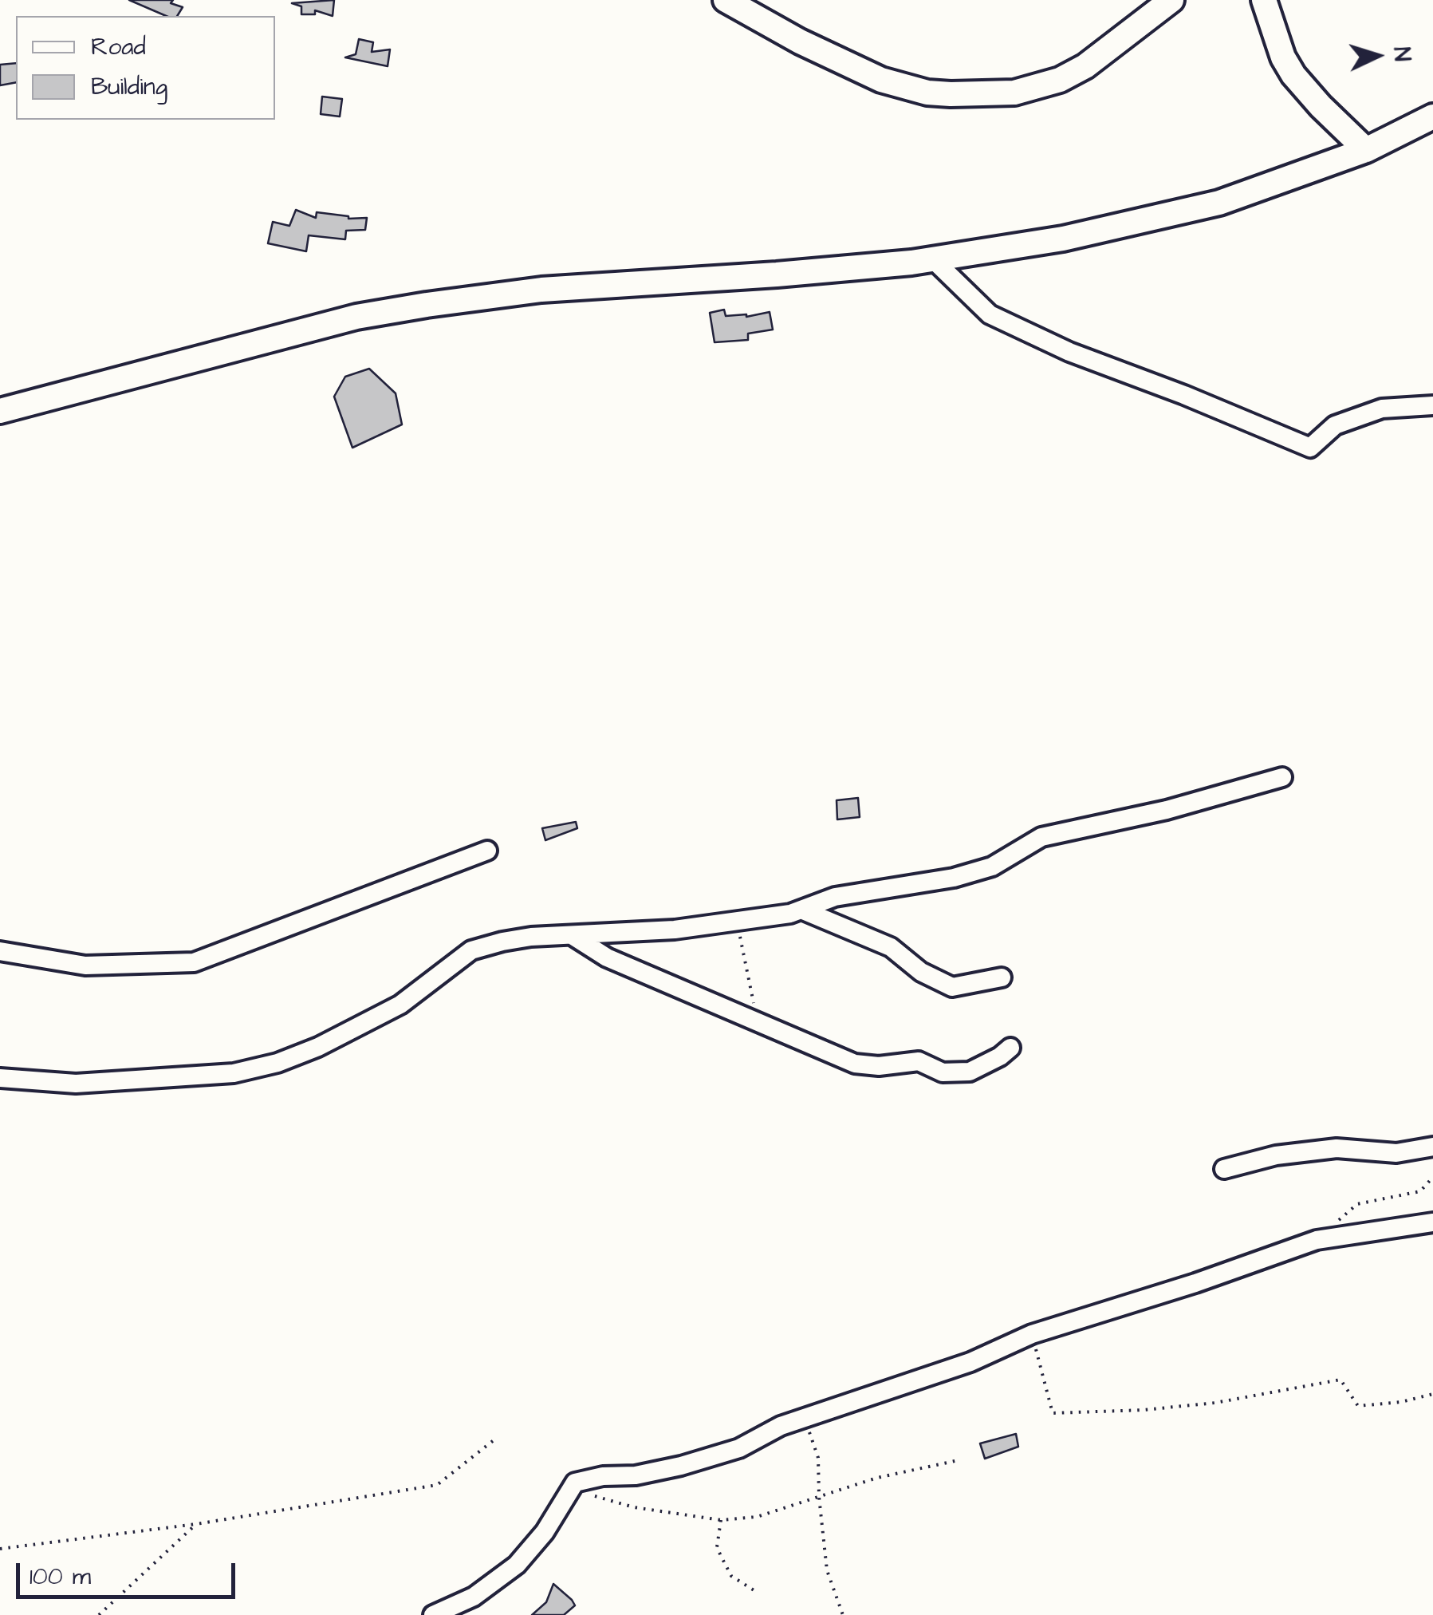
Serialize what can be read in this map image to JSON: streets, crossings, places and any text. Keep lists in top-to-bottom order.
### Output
{
  "legend": ["Road", "Building"],
  "scale_bar": "100 m",
  "north": "right"
}
